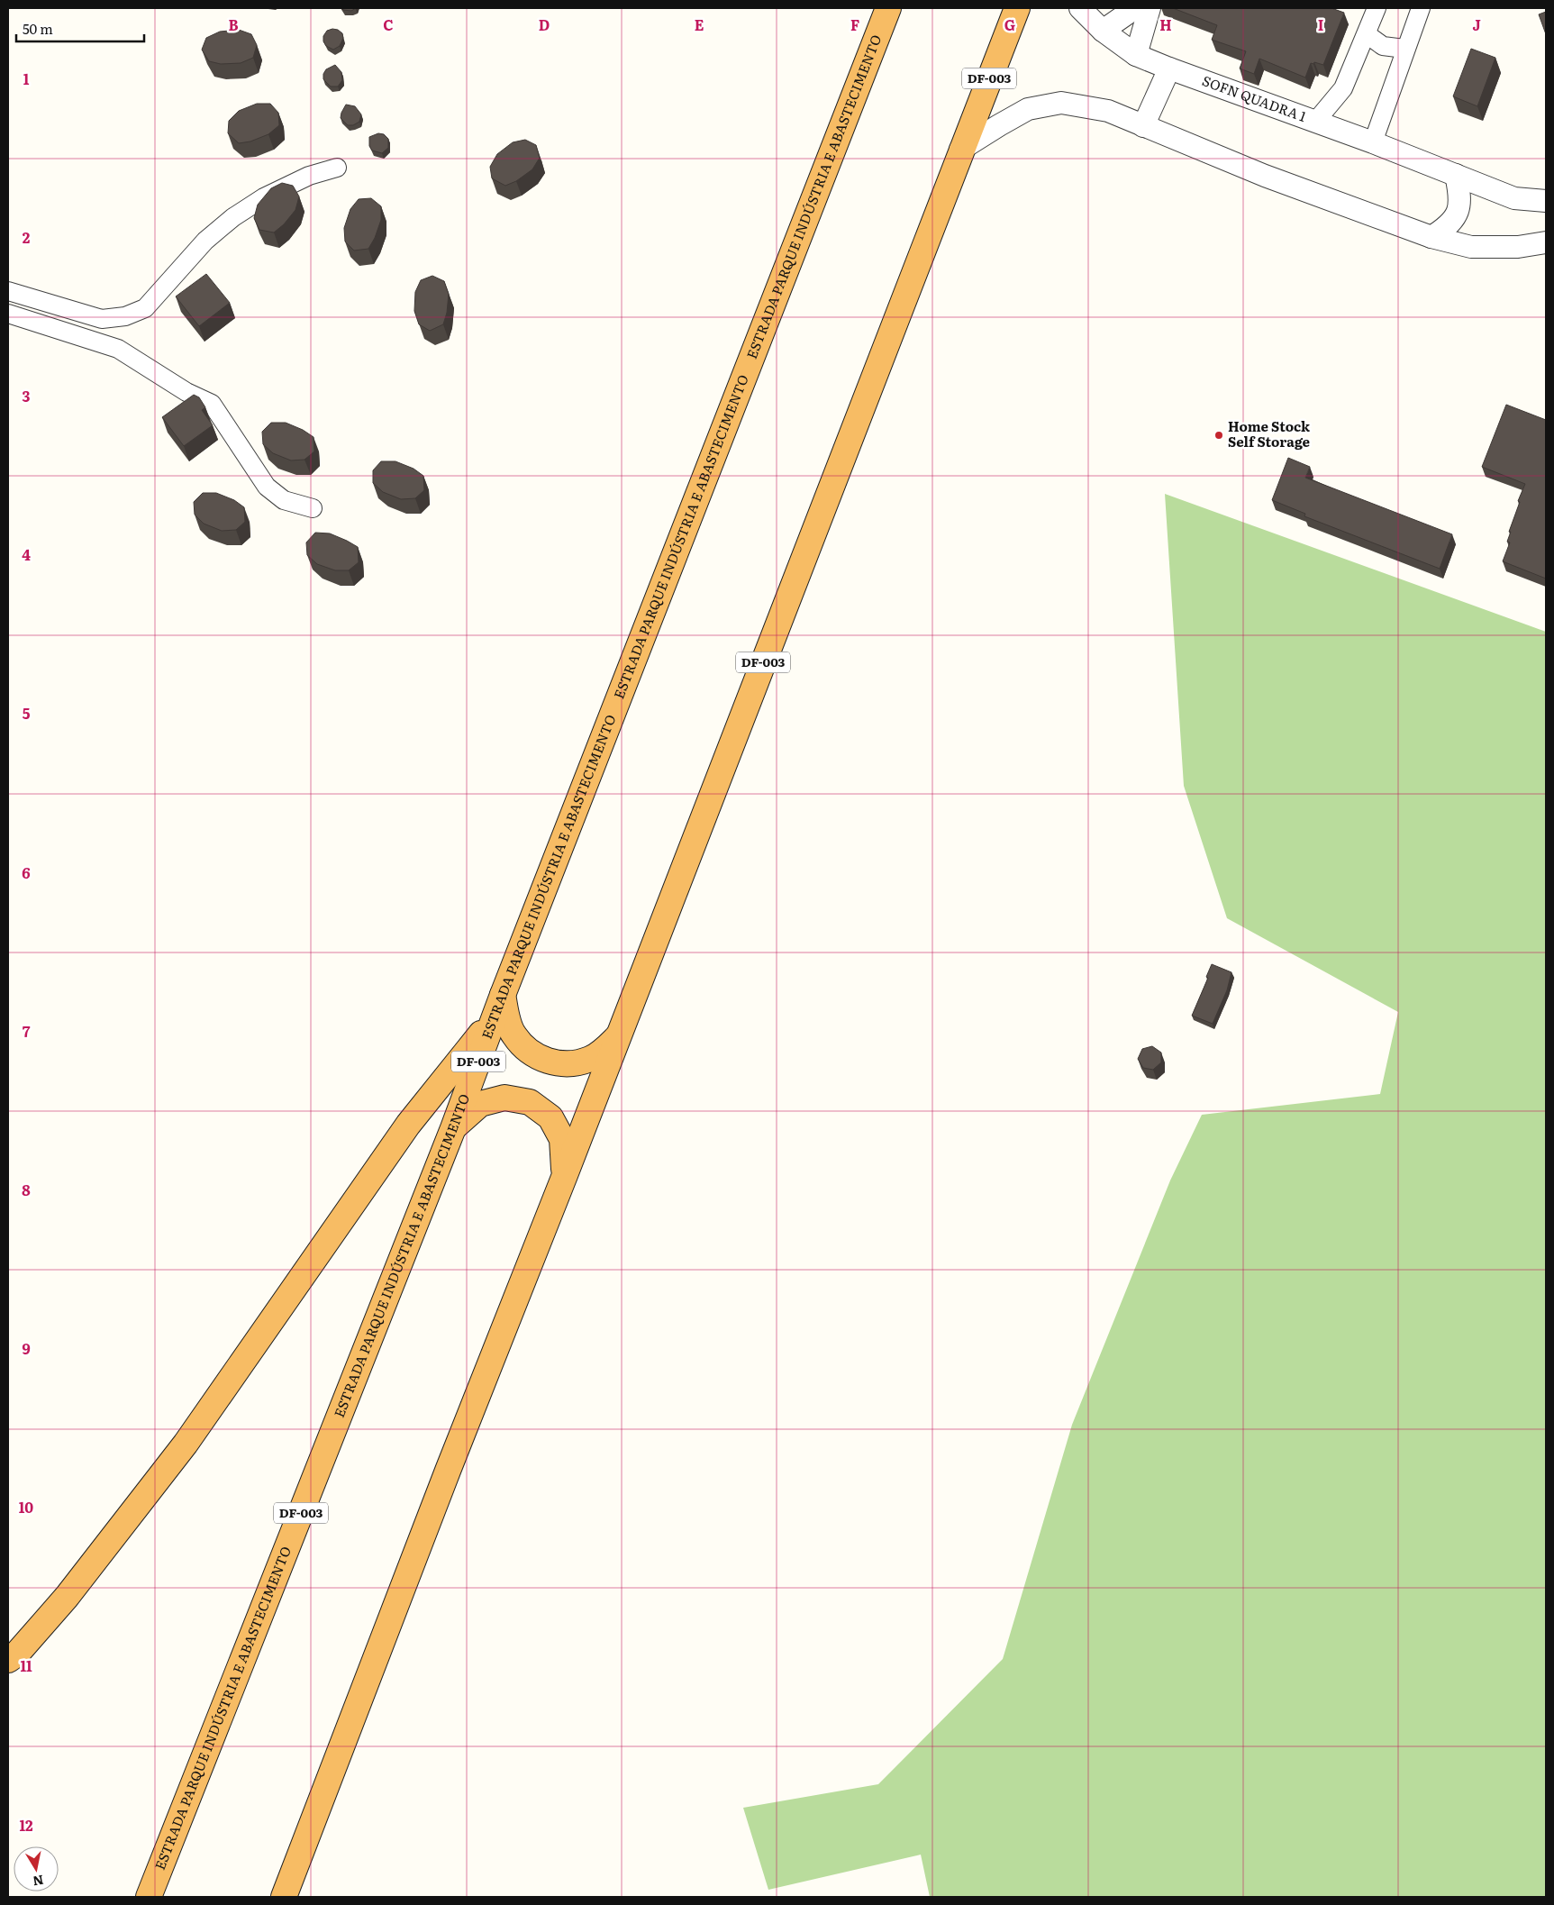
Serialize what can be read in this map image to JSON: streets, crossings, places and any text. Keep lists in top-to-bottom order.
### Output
{
  "streets": {
    "highway": ["DF-003", "ESTRADA PARQUE INDÚSTRIA E ABASTECIMENTO"],
    "street": ["SOFN QUADRA 1"]
  },
  "places": ["Home Stock Self Storage"],
  "scale_bar": "50 m",
  "north": "bottom",
  "grid": {
    "columns": [
      "B",
      "C",
      "D",
      "E",
      "F",
      "G",
      "H",
      "I",
      "J"
    ],
    "rows": [
      "1",
      "2",
      "3",
      "4",
      "5",
      "6",
      "7",
      "8",
      "9",
      "10",
      "11",
      "12"
    ]
  }
}
